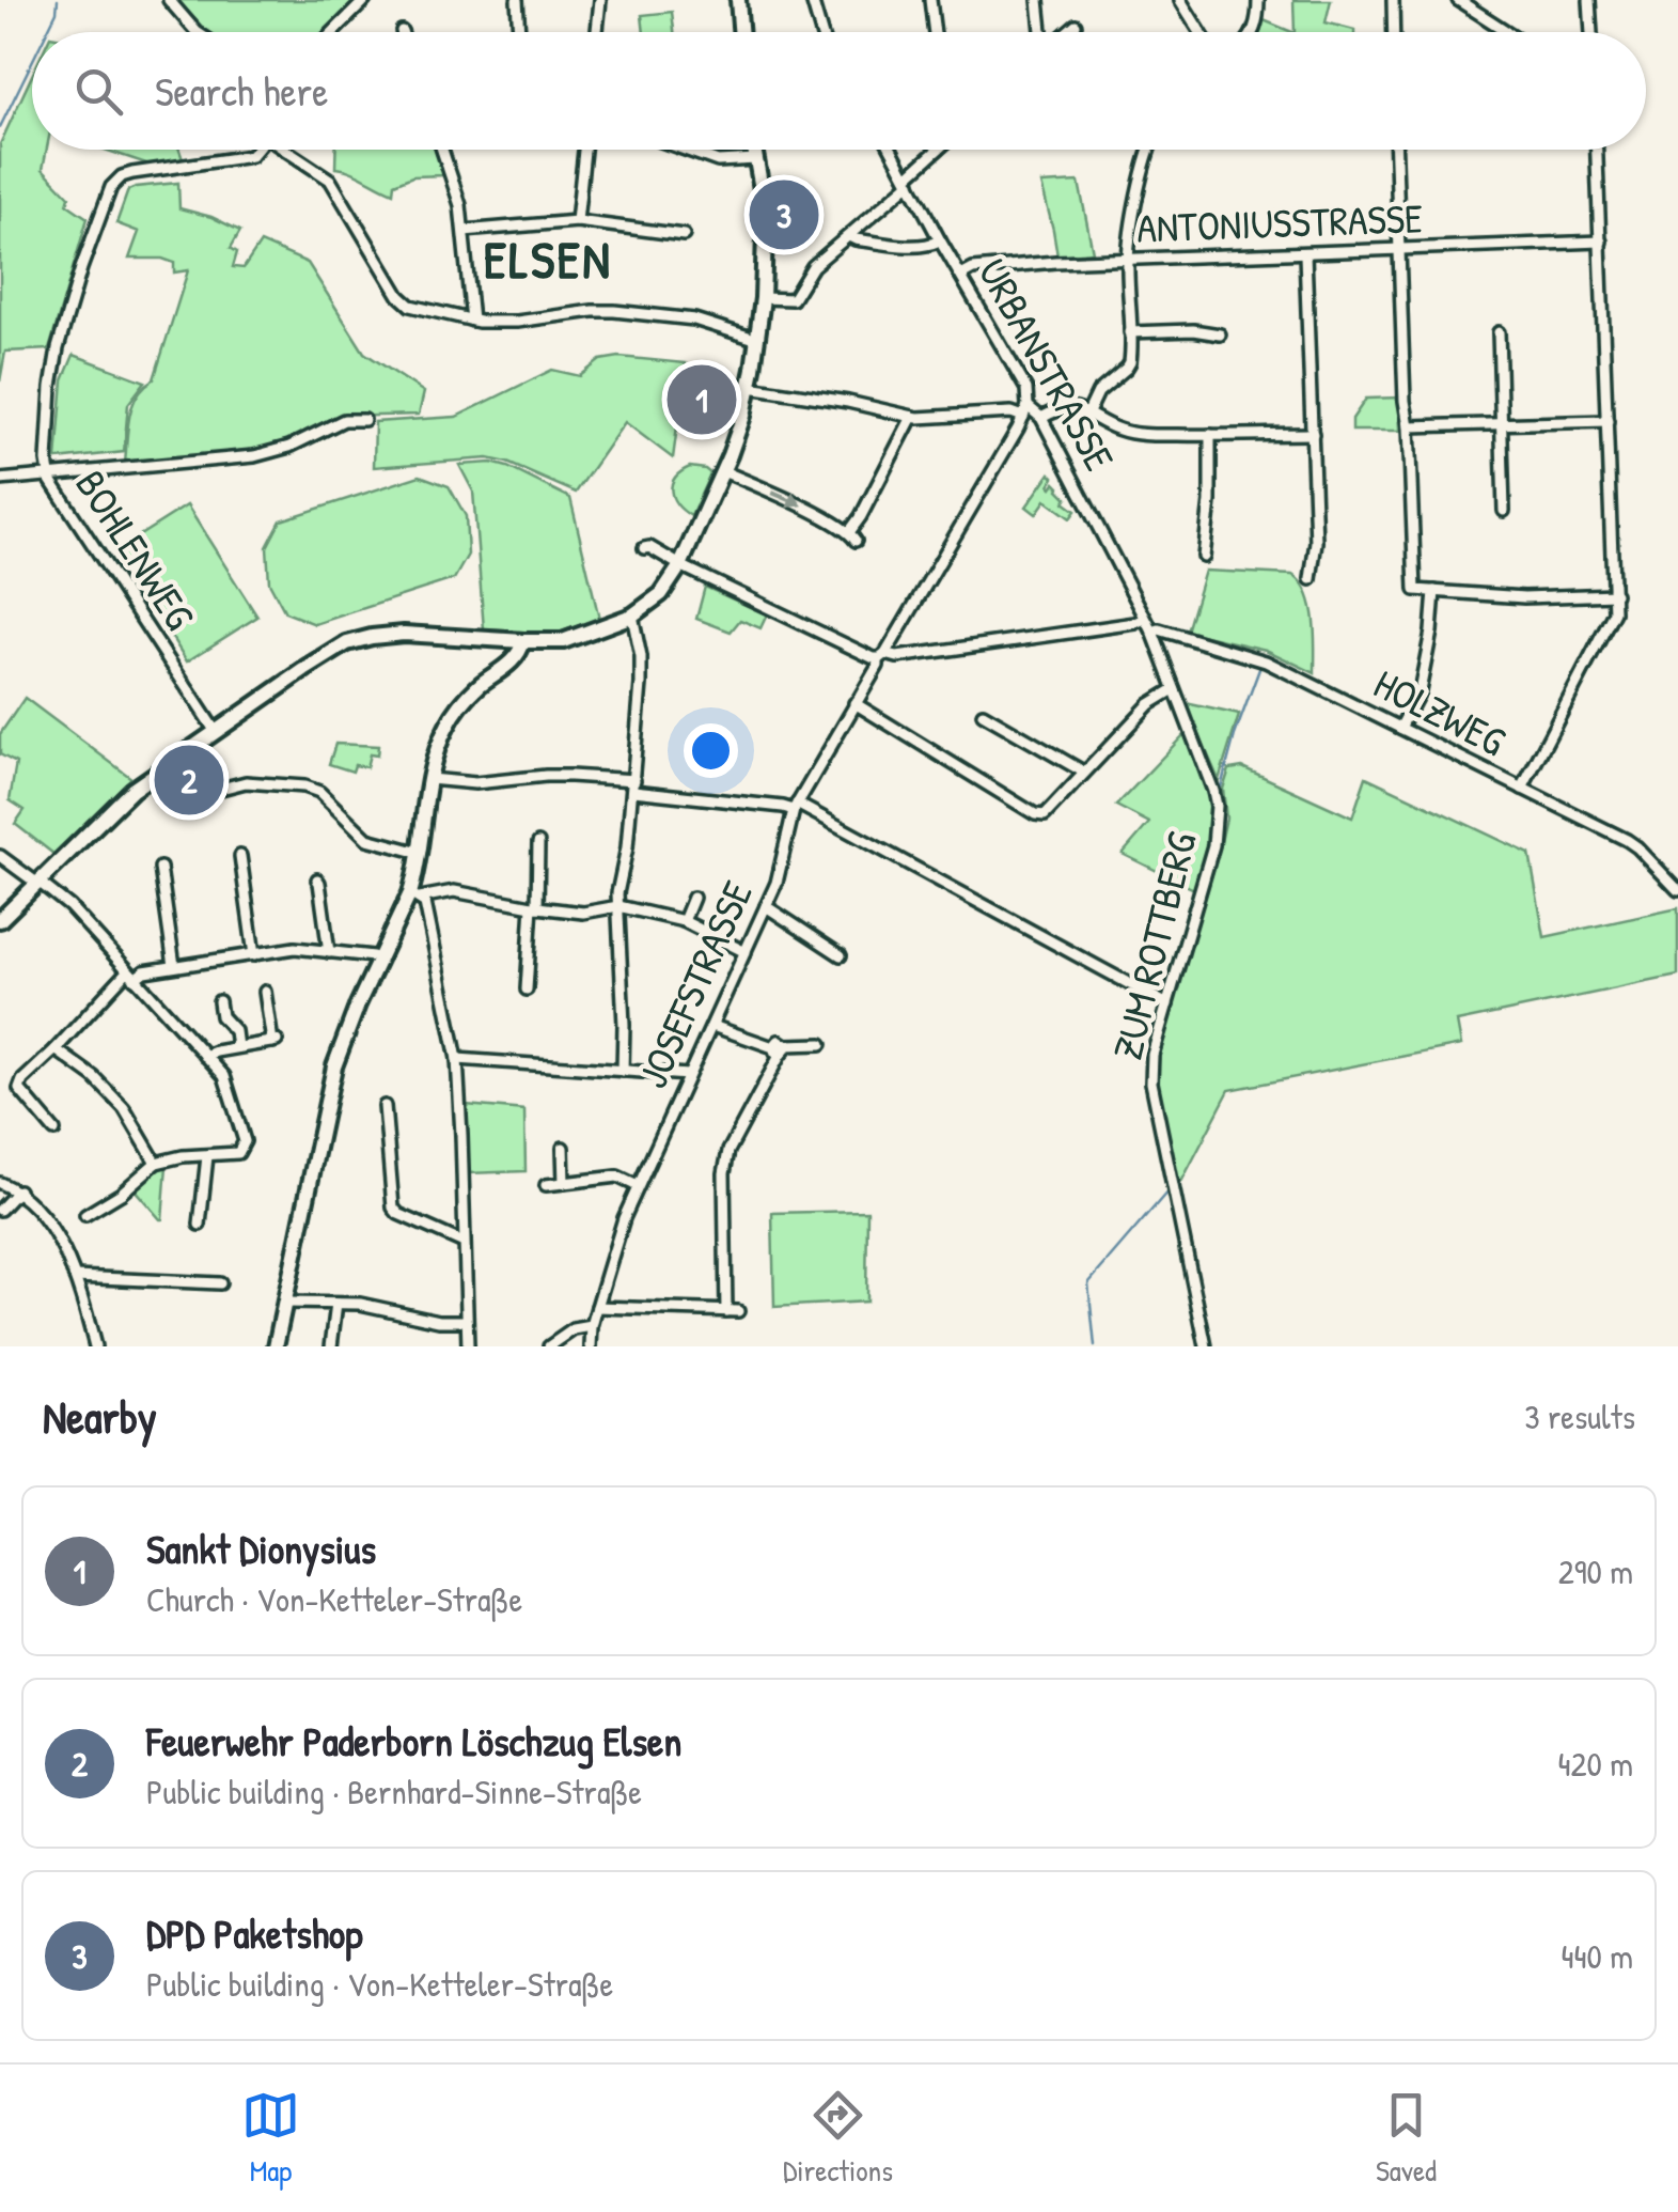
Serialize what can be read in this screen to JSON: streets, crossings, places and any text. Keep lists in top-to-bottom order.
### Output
{
  "streets": {
    "street": [
      "ANTONIUSSTRASSE",
      "URBANSTRASSE",
      "BOHLENWEG",
      "HOLZWEG",
      "ZUM ROTTBERG",
      "JOSEFSTRASSE"
    ]
  },
  "crossings": [
    ["ANTONIUSSTRASSE", "URBANSTRASSE"],
    ["URBANSTRASSE", "HOLZWEG"],
    ["URBANSTRASSE", "ZUM ROTTBERG"],
    ["URBANSTRASSE", "JOSEFSTRASSE"],
    ["HOLZWEG", "ZUM ROTTBERG"]
  ],
  "districts": ["ELSEN"],
  "page": {
    "search": "Search here",
    "pins": ["3", "1", "2"],
    "heading": ["Nearby", "3 results"],
    "list": [
      {
        "mark": "1",
        "name": "Sankt Dionysius",
        "note": "Church · Von-Ketteler-Straße",
        "value": "290 m"
      },
      {
        "mark": "2",
        "name": "Feuerwehr Paderborn Löschzug Elsen",
        "note": "Public building · Bernhard-Sinne-Straße",
        "value": "420 m"
      },
      {
        "mark": "3",
        "name": "DPD Paketshop",
        "note": "Public building · Von-Ketteler-Straße",
        "value": "440 m"
      }
    ],
    "nav": ["Map", "Directions", "Saved"]
  }
}
